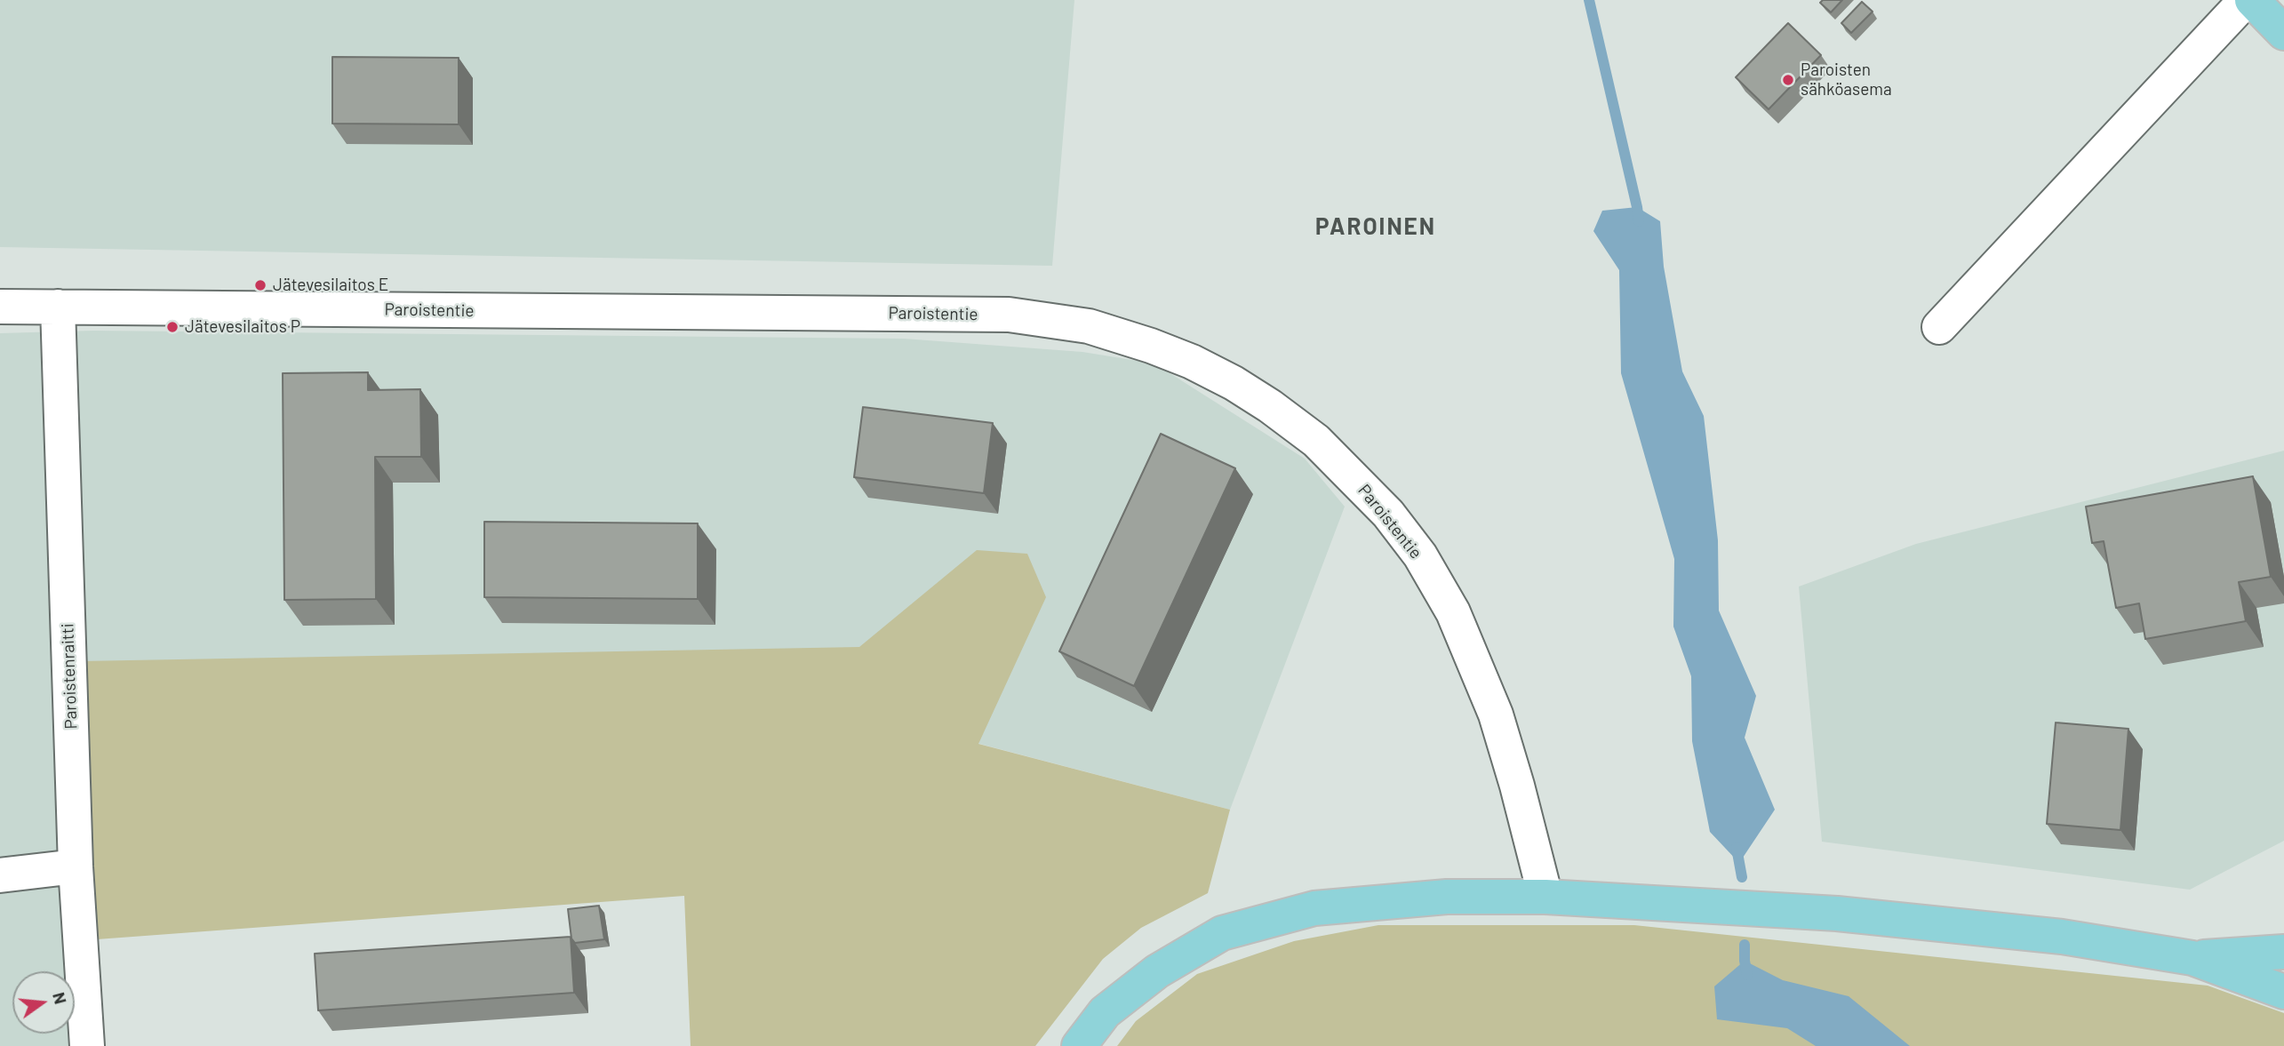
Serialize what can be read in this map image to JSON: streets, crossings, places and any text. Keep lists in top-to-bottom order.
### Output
{
  "streets": {
    "street": ["Paroistentie", "Paroistenraitti"]
  },
  "crossings": [
    ["Paroistentie", "Paroistenraitti"]
  ],
  "districts": ["PAROINEN"],
  "places": ["Paroisten sähköasema", "Jätevesilaitos E", "Jätevesilaitos P"],
  "north": "right"
}
